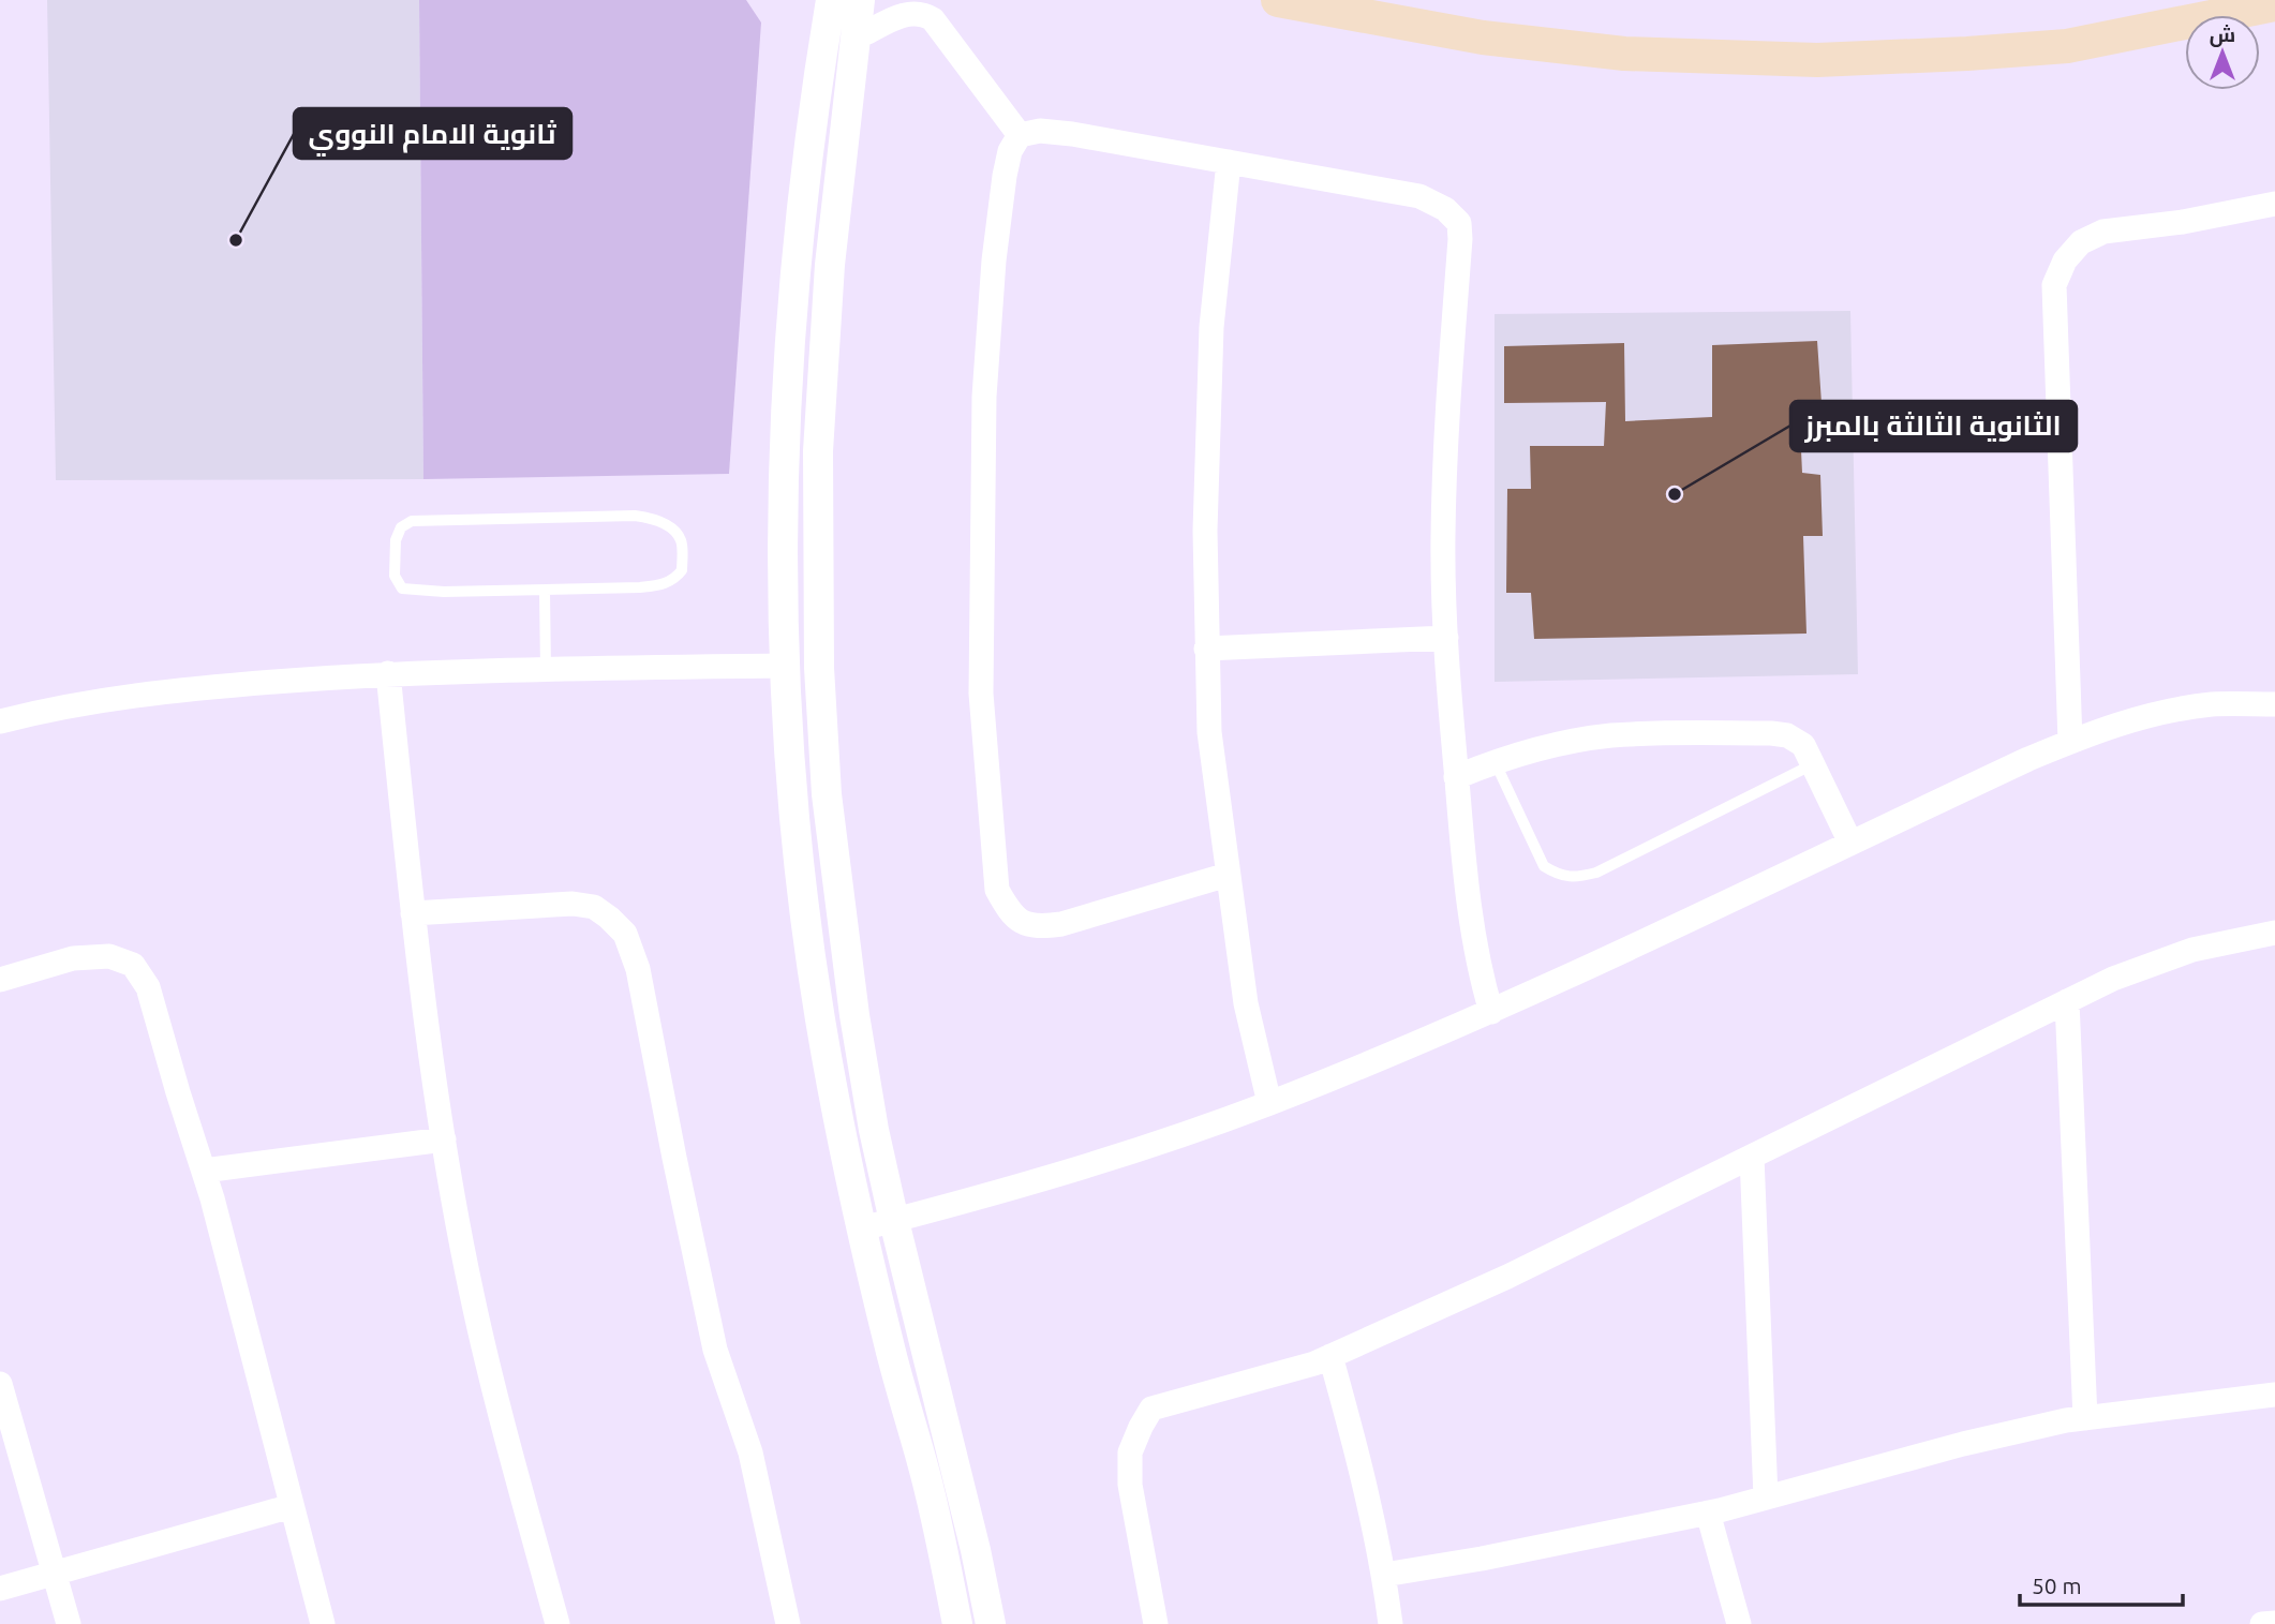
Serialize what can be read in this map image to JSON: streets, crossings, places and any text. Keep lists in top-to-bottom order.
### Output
{
  "places": ["ثانوية الامام النووي", "الثانوية الثالثة بالمبرز"],
  "scale_bar": "50 m",
  "north": "top"
}
